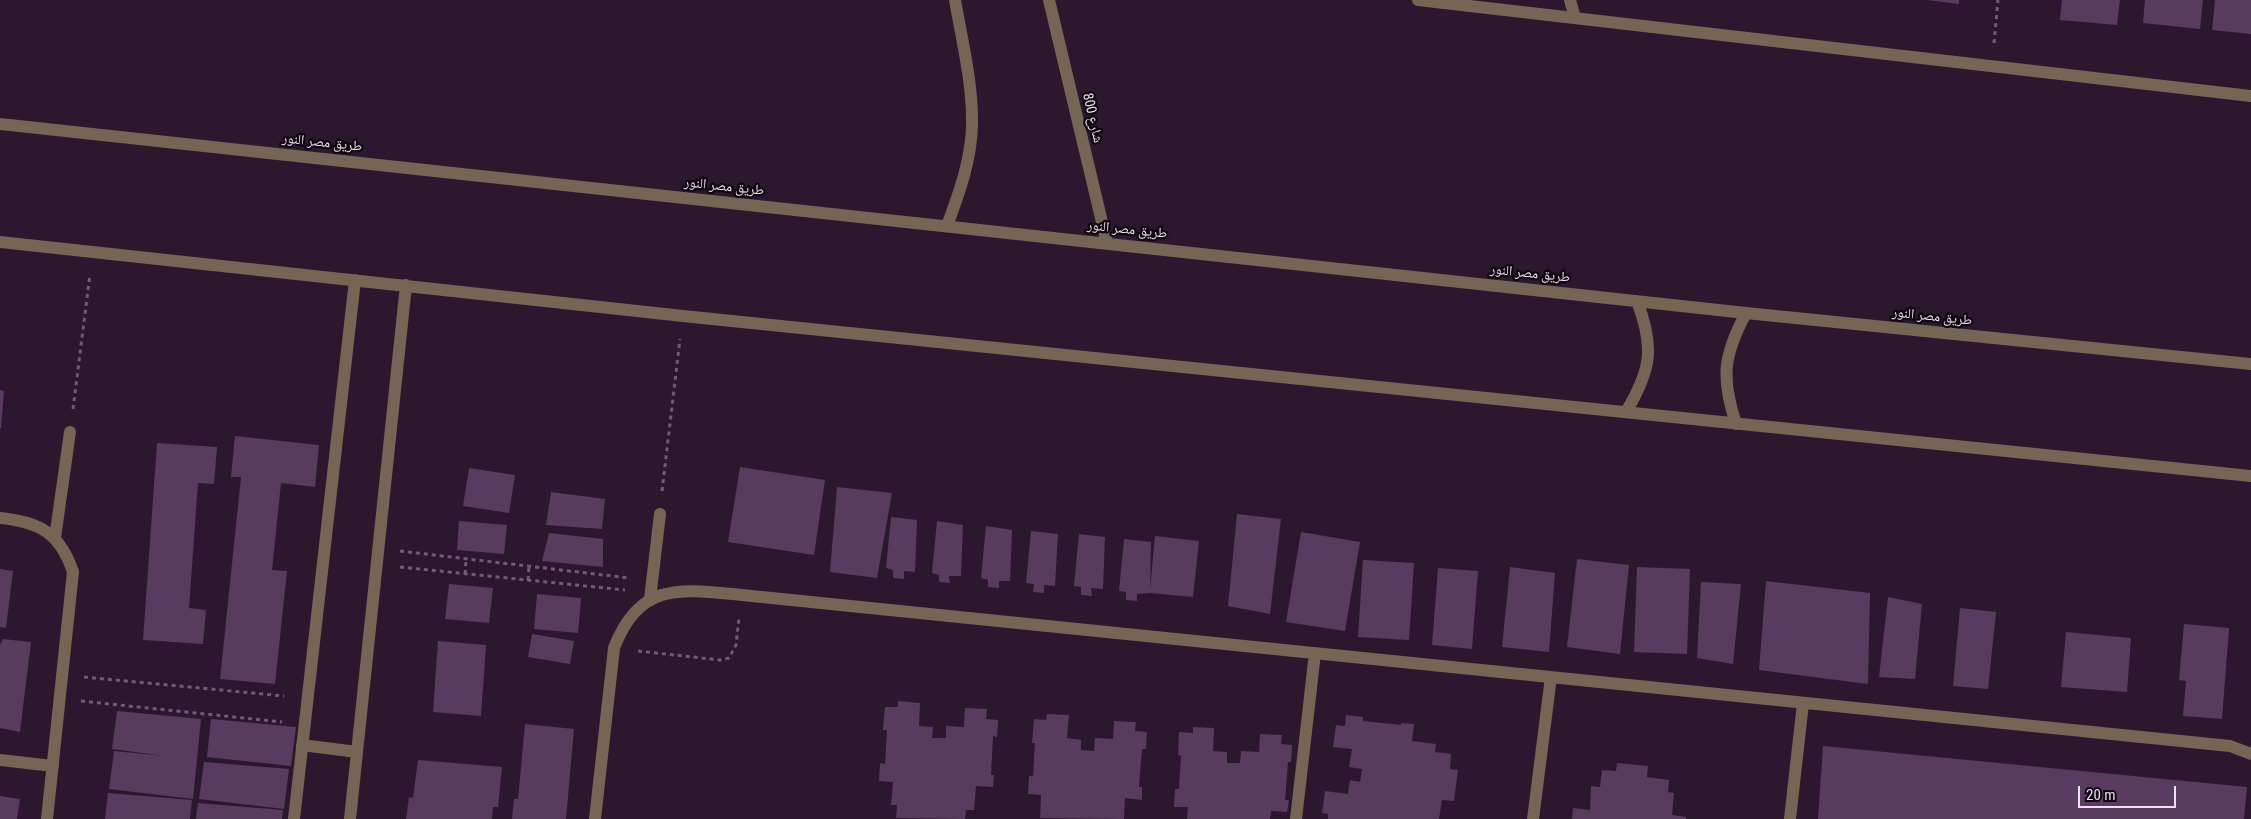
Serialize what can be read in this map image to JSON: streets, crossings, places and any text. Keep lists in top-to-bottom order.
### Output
{
  "streets": {
    "street": ["شارع 800", "طريق مصر النور"]
  },
  "crossings": [
    ["شارع 800", "طريق مصر النور"]
  ],
  "scale_bar": "20 m"
}
